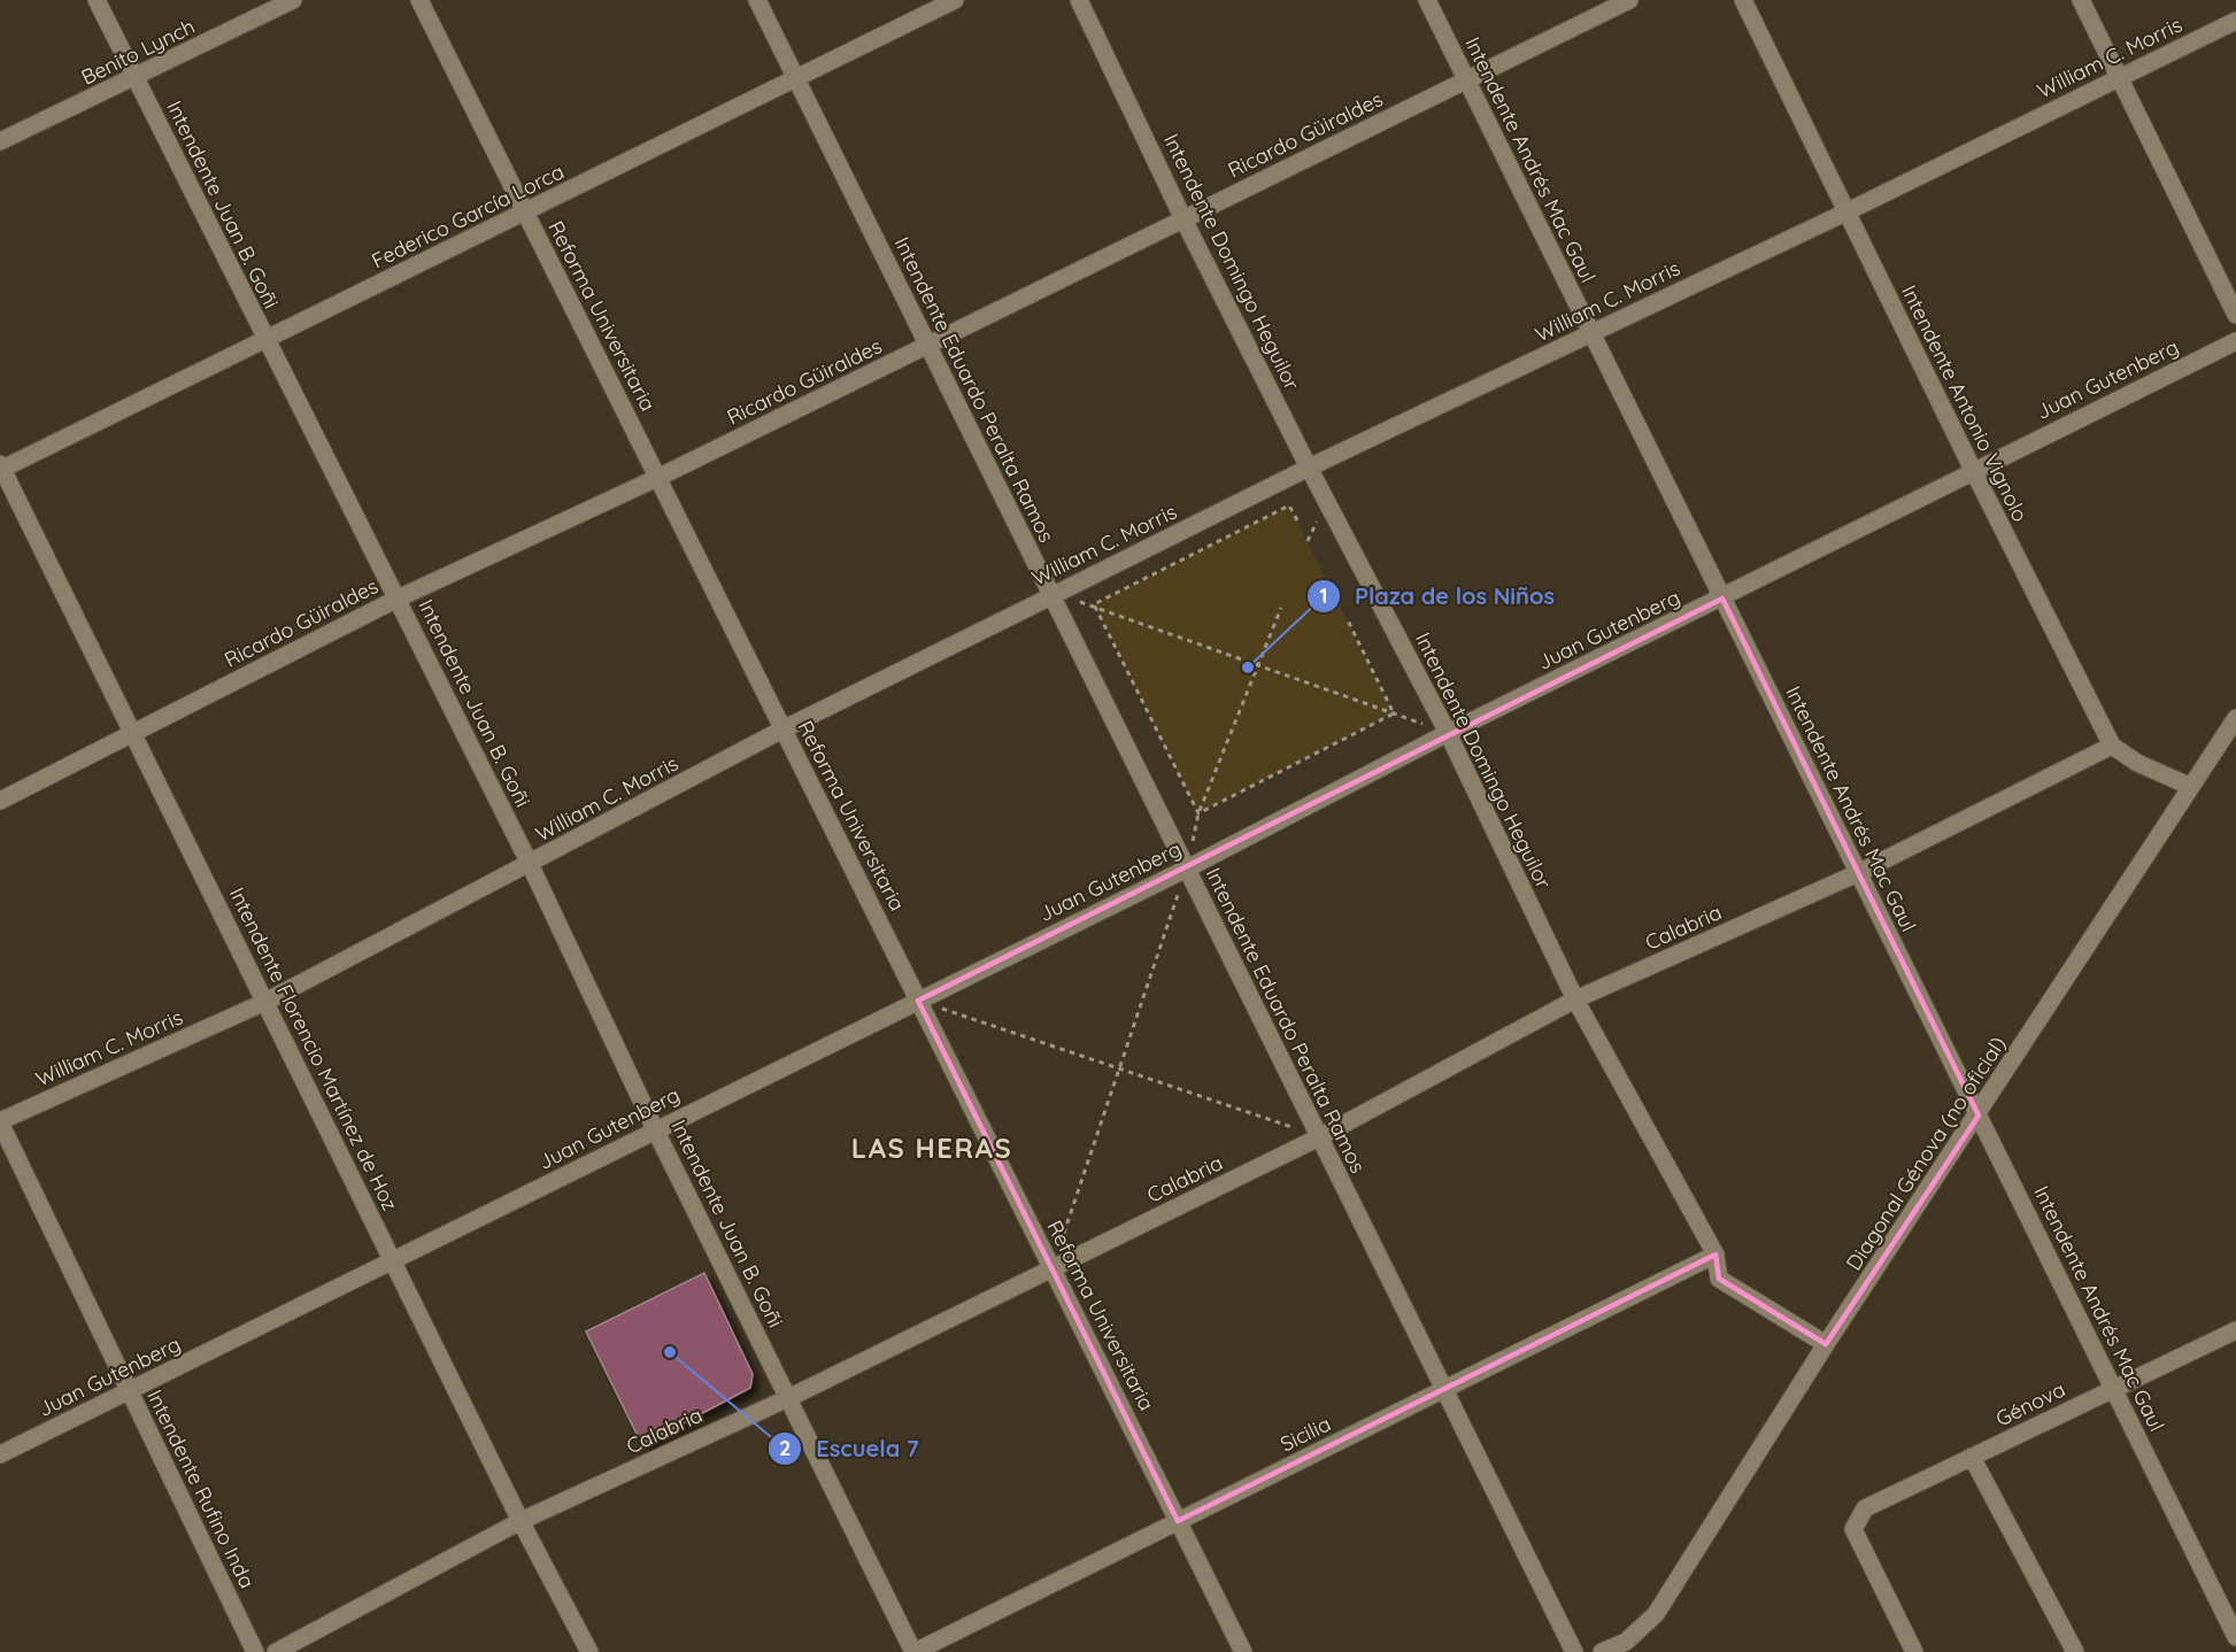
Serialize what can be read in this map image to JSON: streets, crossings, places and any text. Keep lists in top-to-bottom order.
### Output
{
  "streets": {
    "street": [
      "Benito Lynch",
      "William C. Morris",
      "Ricardo Güiraldes",
      "Intendente Andrés Mac Gaul",
      "Intendente Juan B. Goñi",
      "Federico García Lorca",
      "Intendente Domingo Heguilor",
      "Reforma Universitaria",
      "Juan Gutenberg",
      "Intendente Eduardo Peralta Ramos",
      "Intendente Antonio Vignolo",
      "Calabria",
      "Intendente Florencio Martínez de Hoz",
      "Diagonal Génova (no oficial)",
      "Génova",
      "Sicilia",
      "Intendente Rufino Inda"
    ]
  },
  "crossings": [
    ["Benito Lynch", "Intendente Juan B. Goñi"],
    ["William C. Morris", "Intendente Andrés Mac Gaul"],
    ["William C. Morris", "Intendente Juan B. Goñi"],
    ["William C. Morris", "Intendente Domingo Heguilor"],
    ["William C. Morris", "Reforma Universitaria"],
    ["William C. Morris", "Intendente Eduardo Peralta Ramos"],
    ["William C. Morris", "Intendente Antonio Vignolo"],
    ["William C. Morris", "Intendente Florencio Martínez de Hoz"],
    ["William C. Morris", "Intendente Rufino Inda"],
    ["Ricardo Güiraldes", "Intendente Andrés Mac Gaul"],
    ["Ricardo Güiraldes", "Intendente Juan B. Goñi"],
    ["Ricardo Güiraldes", "Intendente Domingo Heguilor"],
    ["Ricardo Güiraldes", "Reforma Universitaria"],
    ["Ricardo Güiraldes", "Intendente Eduardo Peralta Ramos"],
    ["Ricardo Güiraldes", "Intendente Florencio Martínez de Hoz"],
    ["Intendente Andrés Mac Gaul", "Juan Gutenberg"],
    ["Intendente Andrés Mac Gaul", "Calabria"],
    ["Intendente Andrés Mac Gaul", "Diagonal Génova (no oficial)"],
    ["Intendente Andrés Mac Gaul", "Génova"],
    ["Intendente Juan B. Goñi", "Federico García Lorca"],
    ["Intendente Juan B. Goñi", "Juan Gutenberg"],
    ["Intendente Juan B. Goñi", "Calabria"],
    ["Intendente Juan B. Goñi", "Sicilia"],
    ["Federico García Lorca", "Reforma Universitaria"],
    ["Federico García Lorca", "Intendente Eduardo Peralta Ramos"],
    ["Federico García Lorca", "Intendente Florencio Martínez de Hoz"],
    ["Intendente Domingo Heguilor", "Juan Gutenberg"],
    ["Intendente Domingo Heguilor", "Calabria"],
    ["Intendente Domingo Heguilor", "Diagonal Génova (no oficial)"],
    ["Intendente Domingo Heguilor", "Sicilia"],
    ["Reforma Universitaria", "Juan Gutenberg"],
    ["Reforma Universitaria", "Calabria"],
    ["Reforma Universitaria", "Sicilia"],
    ["Juan Gutenberg", "Intendente Eduardo Peralta Ramos"],
    ["Juan Gutenberg", "Intendente Antonio Vignolo"],
    ["Juan Gutenberg", "Intendente Florencio Martínez de Hoz"],
    ["Juan Gutenberg", "Intendente Rufino Inda"],
    ["Intendente Eduardo Peralta Ramos", "Calabria"],
    ["Intendente Eduardo Peralta Ramos", "Sicilia"],
    ["Intendente Antonio Vignolo", "Calabria"],
    ["Calabria", "Intendente Florencio Martínez de Hoz"]
  ],
  "districts": ["LAS HERAS"],
  "places": ["Plaza de los Niños", "Escuela 7"]
}
